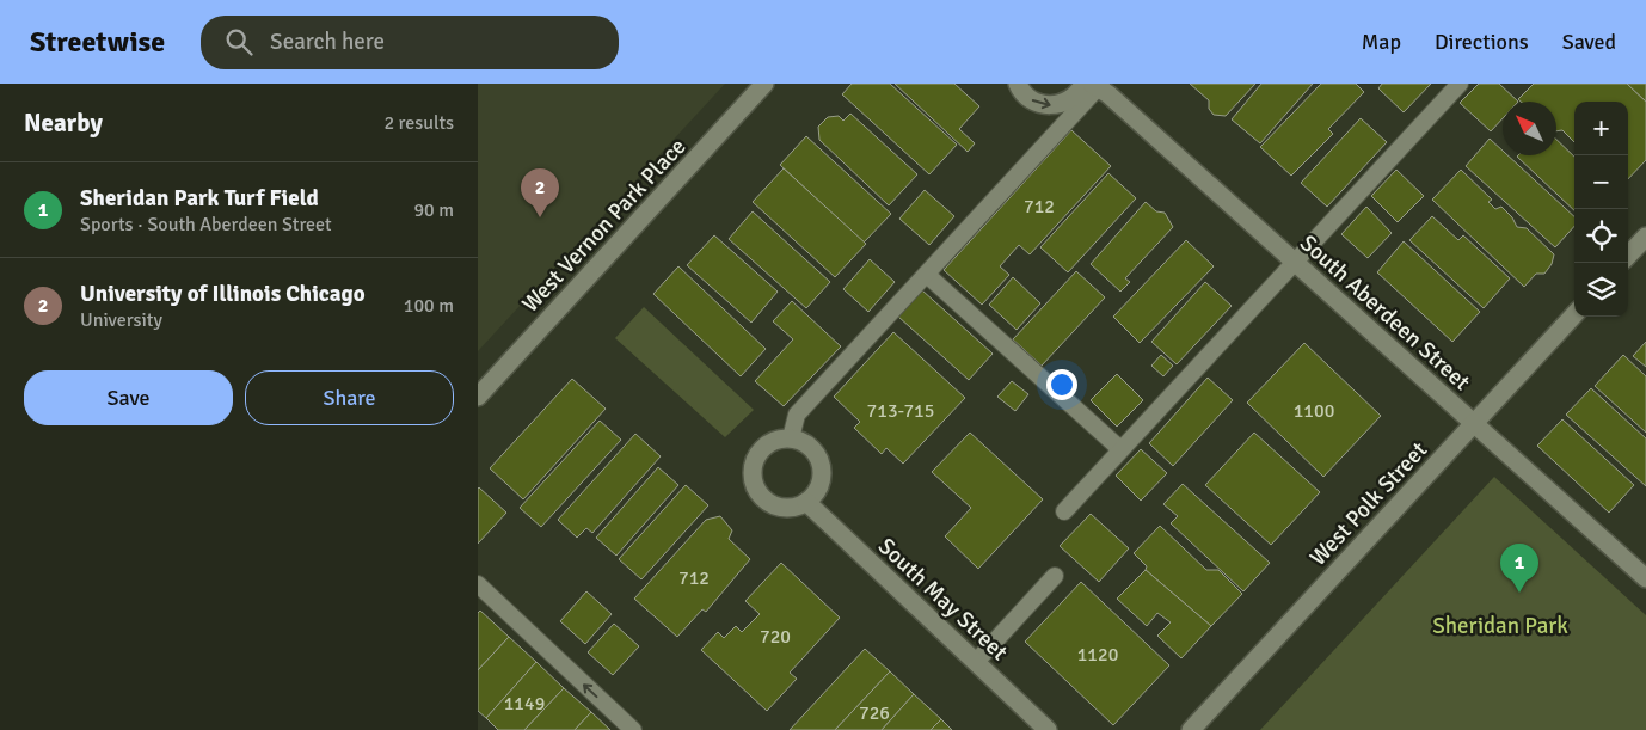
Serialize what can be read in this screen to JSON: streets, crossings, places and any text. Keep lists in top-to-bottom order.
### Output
{
  "streets": {
    "street": [
      "West Vernon Park Place",
      "South Aberdeen Street",
      "West Polk Street",
      "South May Street"
    ]
  },
  "crossings": [
    ["South Aberdeen Street", "West Polk Street"]
  ],
  "parks": ["Sheridan Park"],
  "house_numbers": [
    "712",
    "713-715",
    "1100",
    "712",
    "720",
    "1120",
    "1149",
    "726"
  ],
  "north": "top left",
  "page": {
    "header": "Streetwise",
    "search": "Search here",
    "nav": ["Map", "Directions", "Saved"],
    "heading": ["Nearby", "2 results"],
    "map_buttons": ["+", "−"],
    "list": [
      {
        "mark": "1",
        "name": "Sheridan Park Turf Field",
        "note": "Sports · South Aberdeen Street",
        "value": "90 m"
      },
      {
        "mark": "2",
        "name": "University of Illinois Chicago",
        "note": "University",
        "value": "100 m"
      }
    ],
    "pins": ["2", "1"],
    "buttons": ["Save", "Share"]
  }
}
